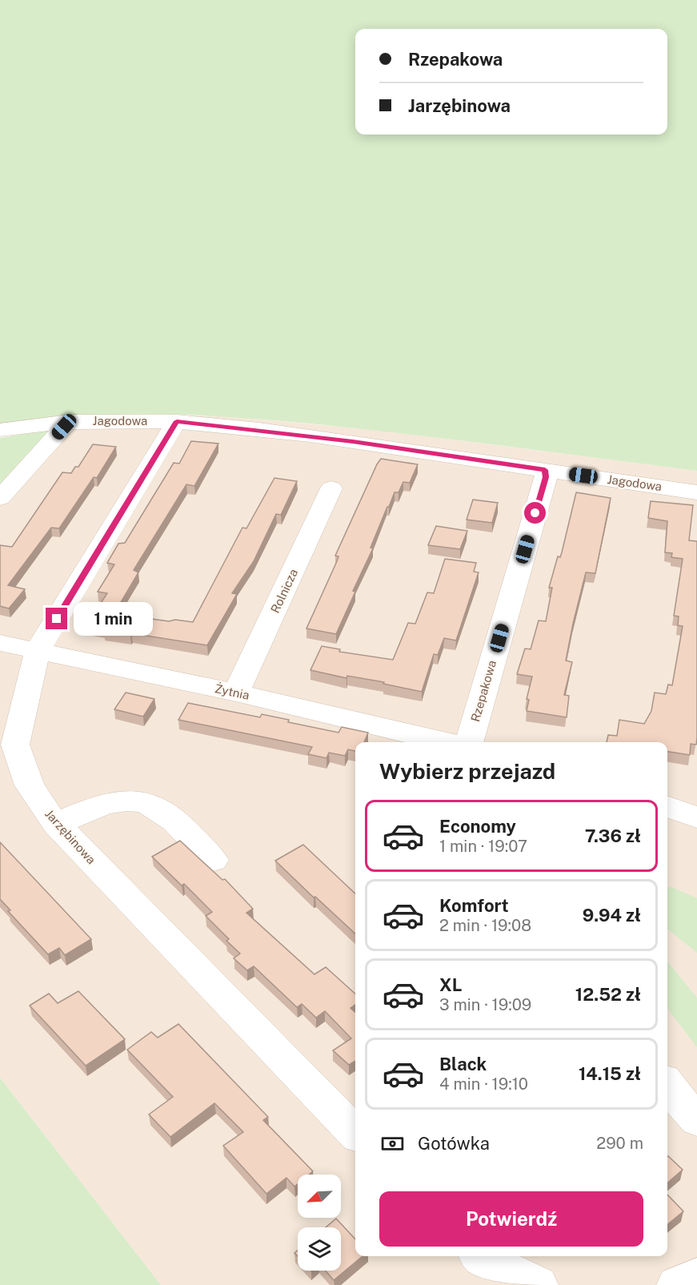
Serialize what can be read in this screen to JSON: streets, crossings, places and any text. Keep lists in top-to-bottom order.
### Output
{
  "streets": {
    "street": [
      "Jagodowa",
      "Rolnicza",
      "Rzepakowa",
      "Żytnia",
      "Jarzębinowa"
    ]
  },
  "crossings": [
    ["Jagodowa", "Rzepakowa"],
    ["Jagodowa", "Jarzębinowa"],
    ["Rolnicza", "Żytnia"],
    ["Żytnia", "Jarzębinowa"]
  ],
  "north": "bottom left",
  "page": {
    "banner": ["Rzepakowa", "Jarzębinowa"],
    "bubble": "1 min",
    "heading": "Wybierz przejazd",
    "list": [
      {
        "name": "Economy",
        "note": "1 min · 19:07",
        "value": "7.36 zł"
      },
      {
        "name": "Komfort",
        "note": "2 min · 19:08",
        "value": "9.94 zł"
      },
      {
        "name": "XL",
        "note": "3 min · 19:09",
        "value": "12.52 zł"
      },
      {
        "name": "Black",
        "note": "4 min · 19:10",
        "value": "14.15 zł"
      }
    ],
    "pay": ["Gotówka", "290 m"],
    "buttons": "Potwierdź"
  }
}
